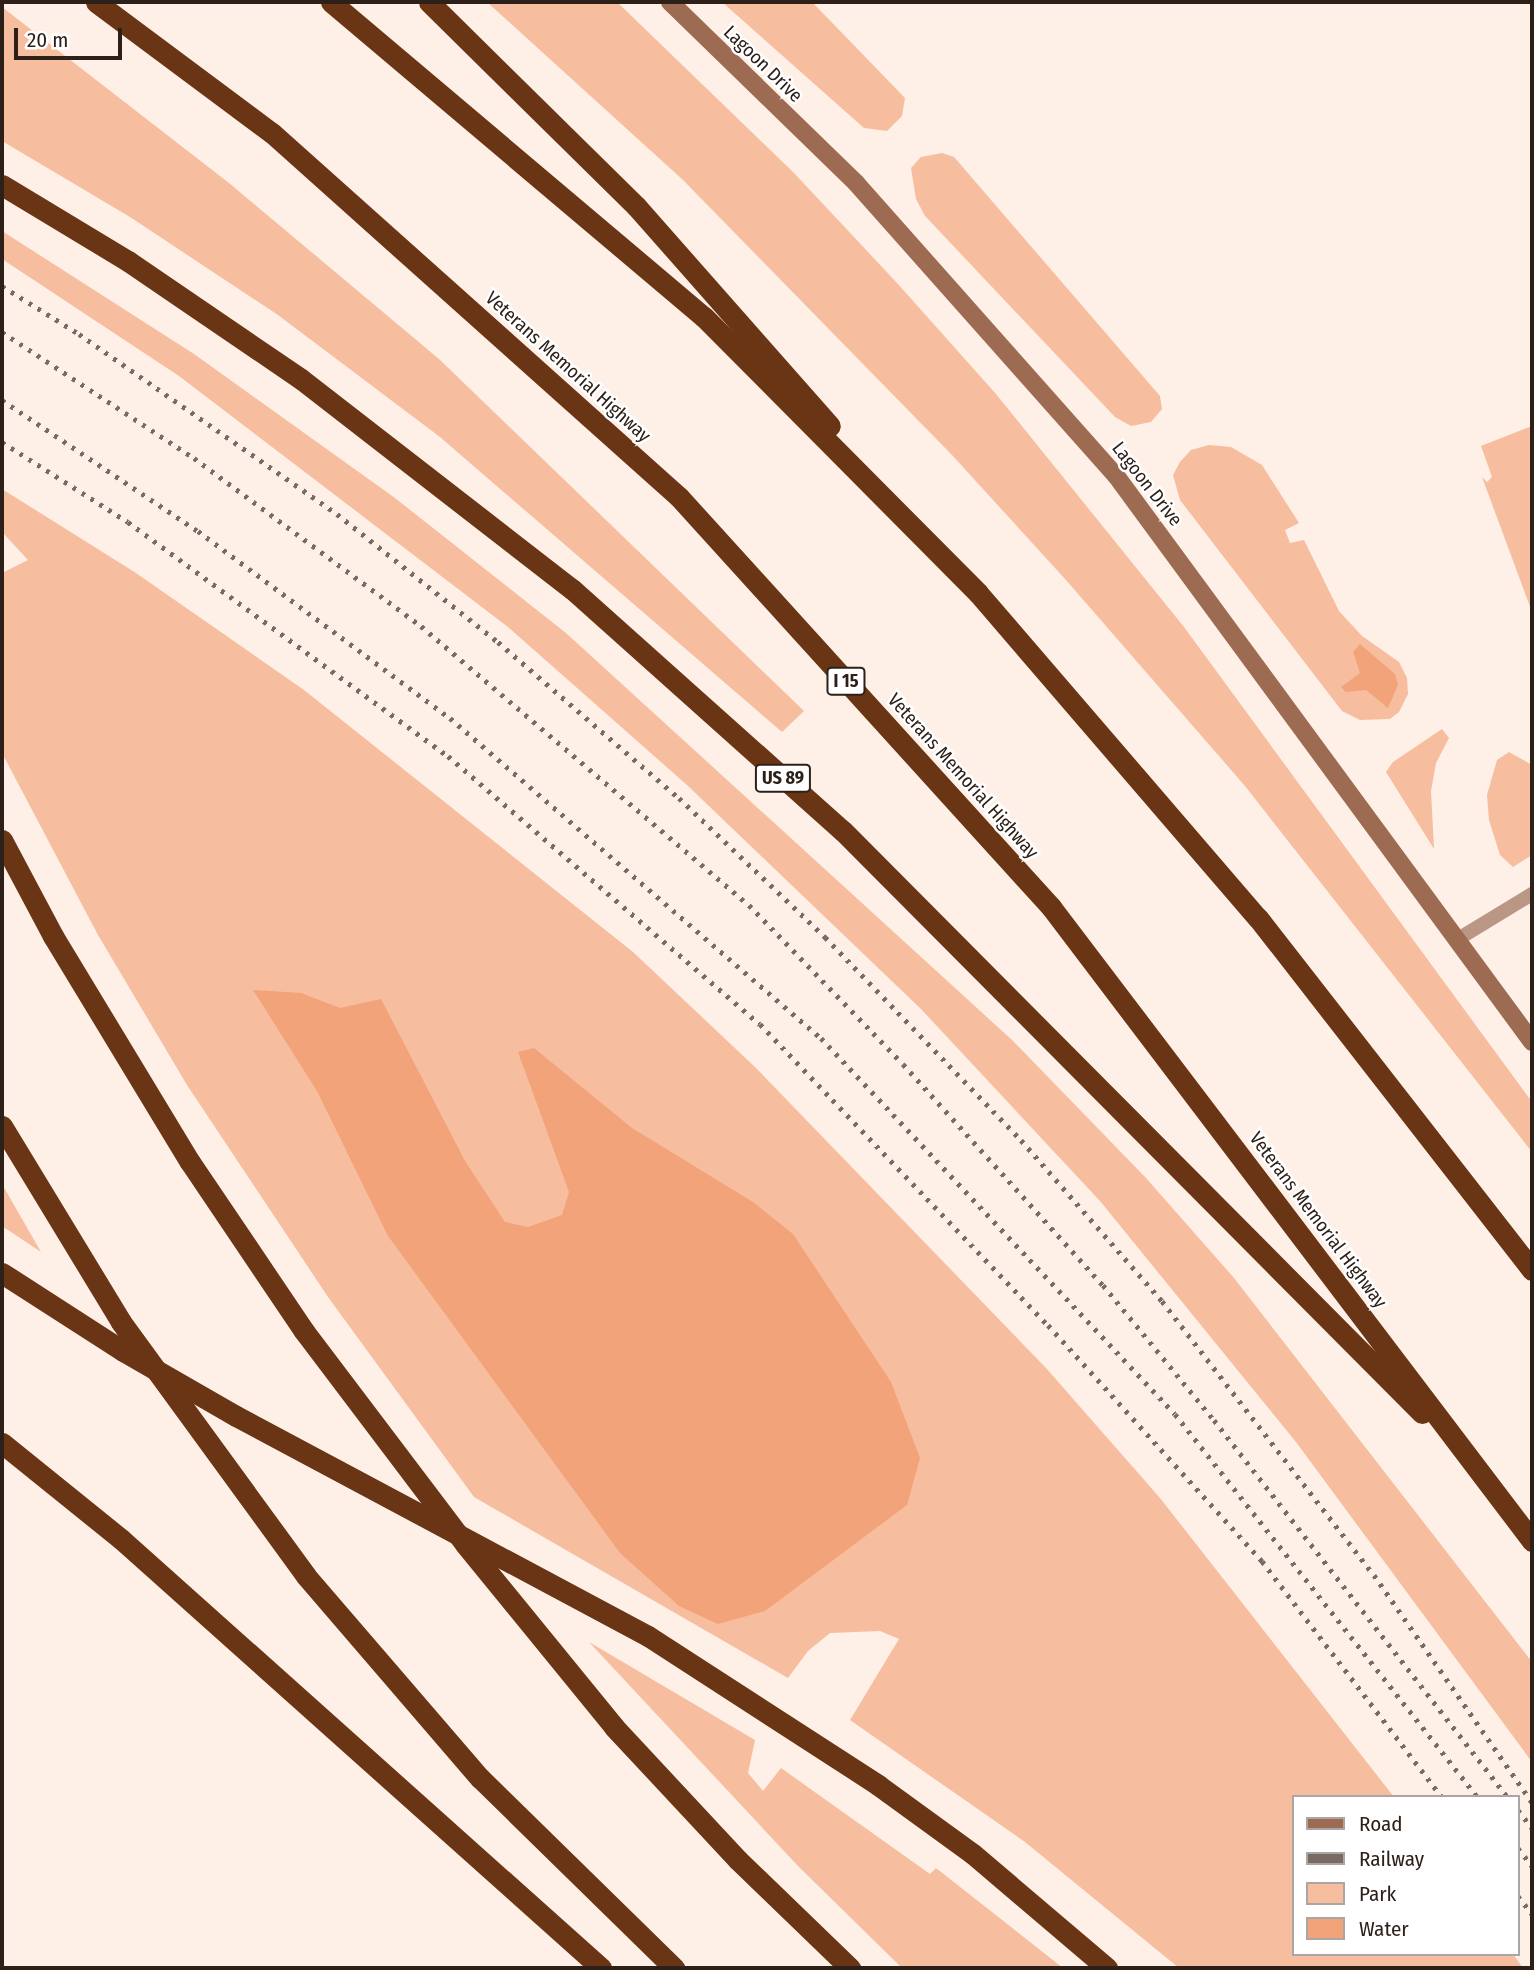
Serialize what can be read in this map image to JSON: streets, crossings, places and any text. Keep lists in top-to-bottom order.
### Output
{
  "streets": {
    "highway": ["Veterans Memorial Highway", "I 15", "US 89"],
    "street": ["Lagoon Drive"]
  },
  "crossings": [
    ["Veterans Memorial Highway", "US 89"]
  ],
  "legend": [
    "Road",
    "Railway",
    "Park",
    "Water"
  ],
  "scale_bar": "20 m"
}
